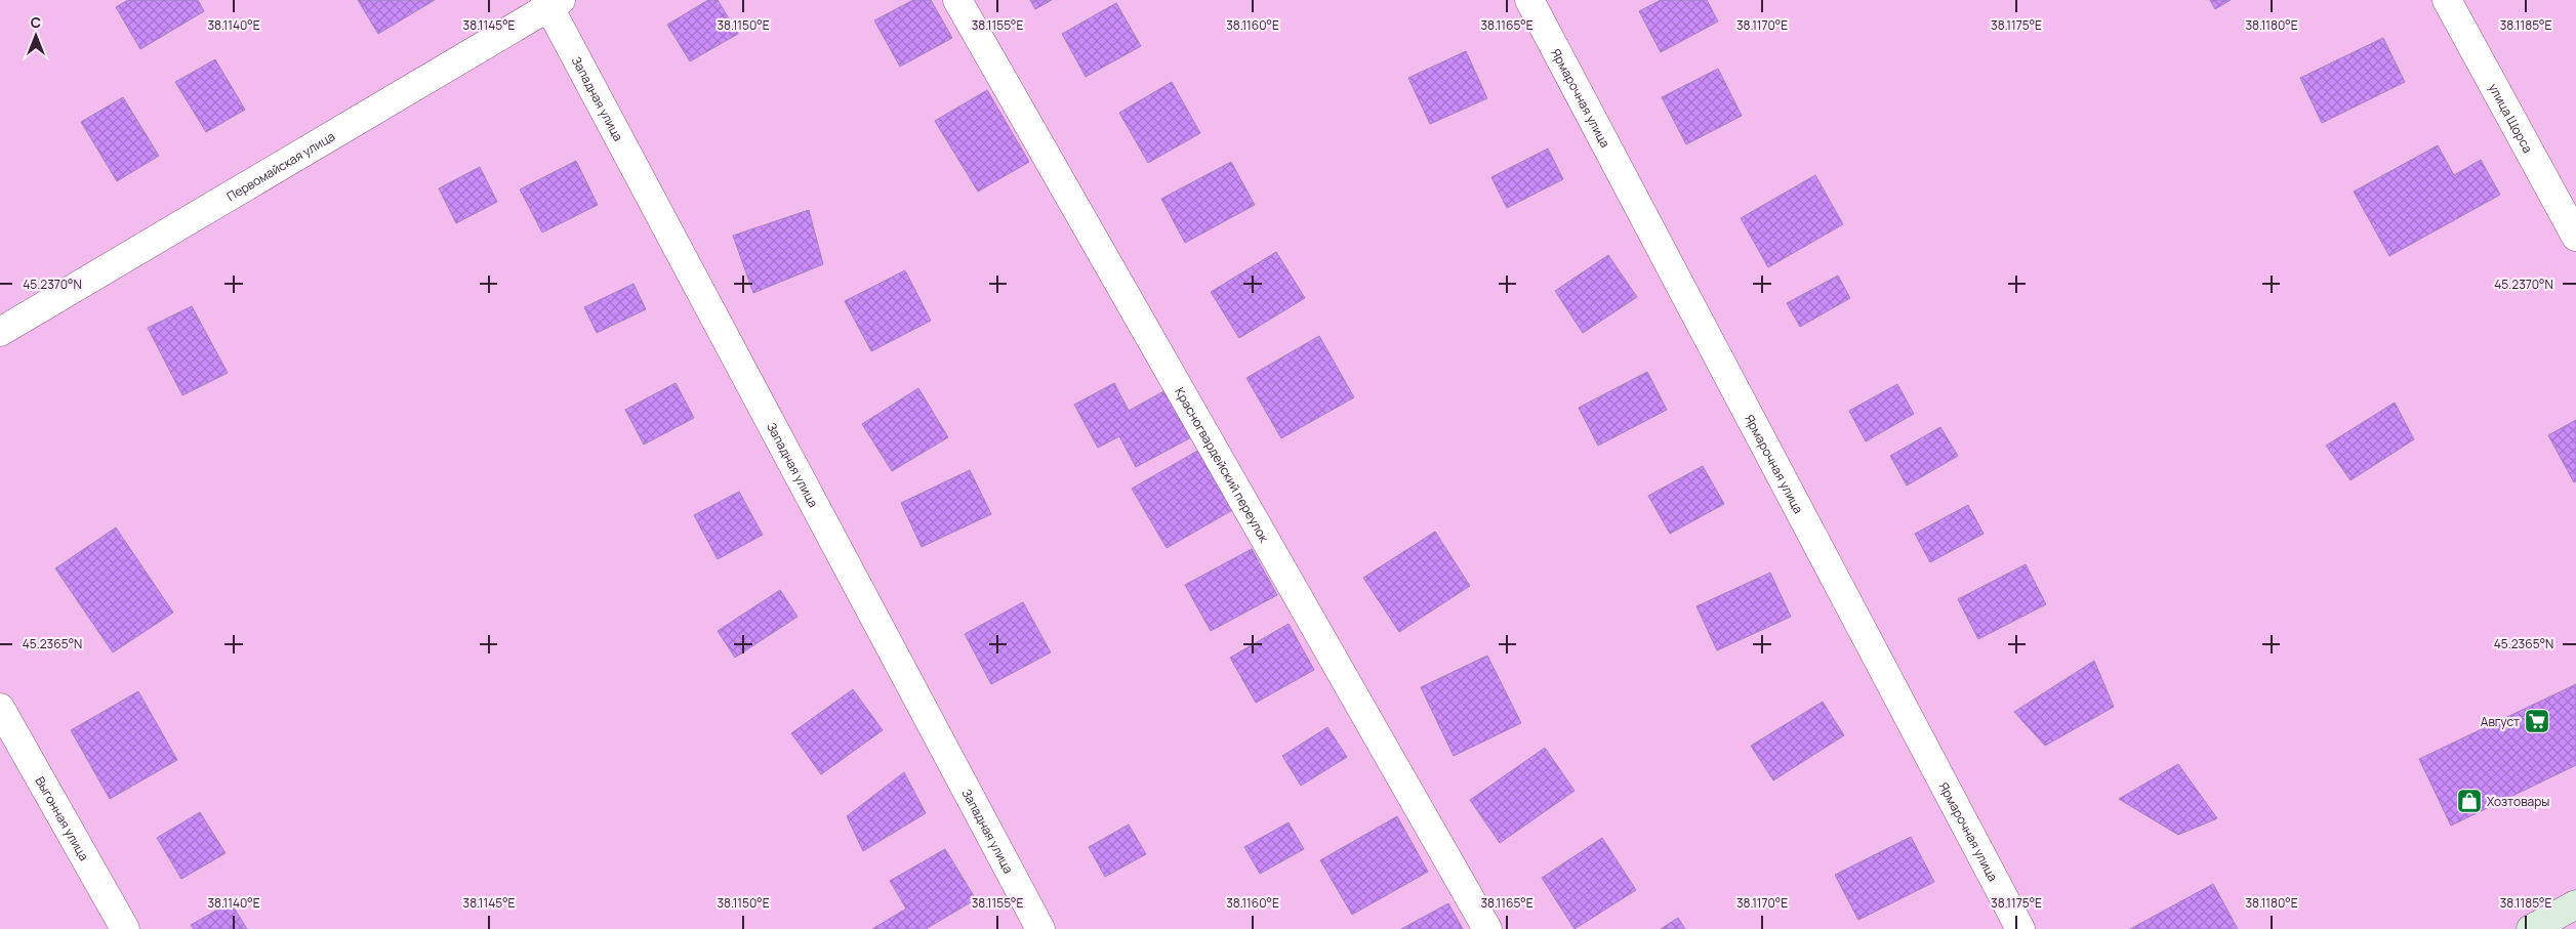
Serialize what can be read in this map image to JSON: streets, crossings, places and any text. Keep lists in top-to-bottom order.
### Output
{
  "streets": {
    "street": [
      "Ярмарочная улица",
      "Западная улица",
      "улица Щорса",
      "Первомайская улица",
      "Красногвардейский переулок",
      "Выгонная улица"
    ]
  },
  "crossings": [
    ["Западная улица", "Первомайская улица"]
  ],
  "places": {
    "supermarket": ["Август"],
    "shop": ["Хозтовары"]
  },
  "north": "top",
  "coordinates": [
    "38.1140°E",
    "38.1145°E",
    "38.1150°E",
    "38.1155°E",
    "38.1160°E",
    "38.1165°E",
    "38.1170°E",
    "38.1175°E",
    "38.1180°E",
    "38.1185°E",
    "45.2370°N",
    "45.2365°N"
  ]
}
